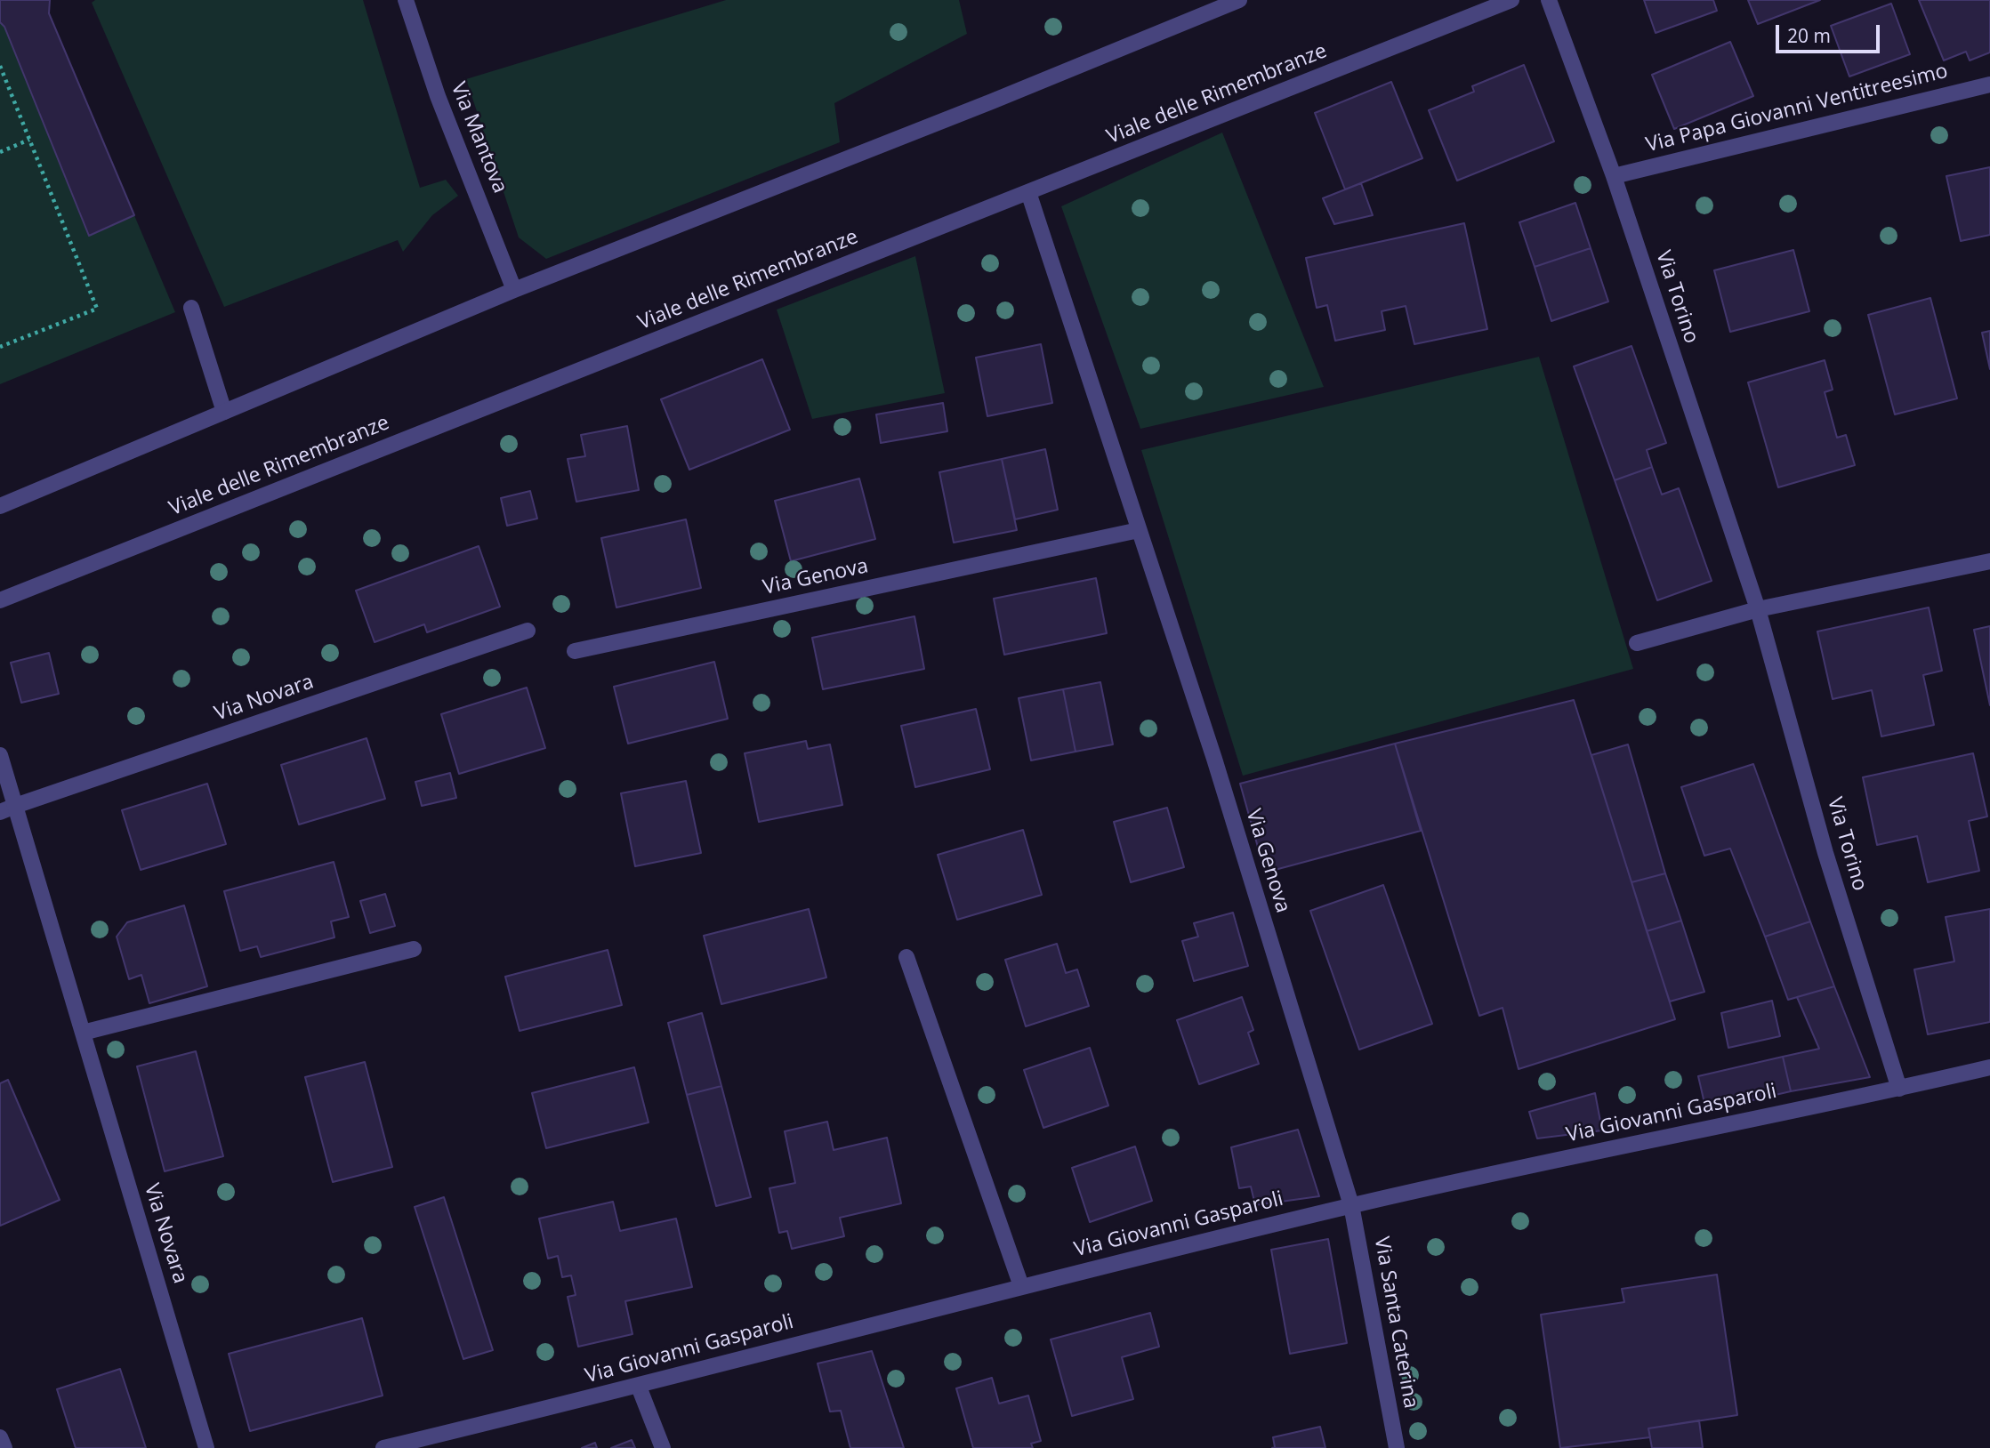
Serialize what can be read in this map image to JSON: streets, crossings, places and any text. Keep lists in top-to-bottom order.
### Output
{
  "streets": {
    "street": [
      "Viale delle Rimembranze",
      "Via Papa Giovanni Ventitreesimo",
      "Via Mantova",
      "Via Torino",
      "Via Genova",
      "Via Novara",
      "Via Giovanni Gasparoli",
      "Via Santa Caterina"
    ]
  },
  "crossings": [
    ["Viale delle Rimembranze", "Via Genova"],
    ["Via Papa Giovanni Ventitreesimo", "Via Torino"],
    ["Via Torino", "Via Giovanni Gasparoli"],
    ["Via Genova", "Via Giovanni Gasparoli"],
    ["Via Genova", "Via Santa Caterina"],
    ["Via Giovanni Gasparoli", "Via Santa Caterina"]
  ],
  "scale_bar": "20 m"
}
